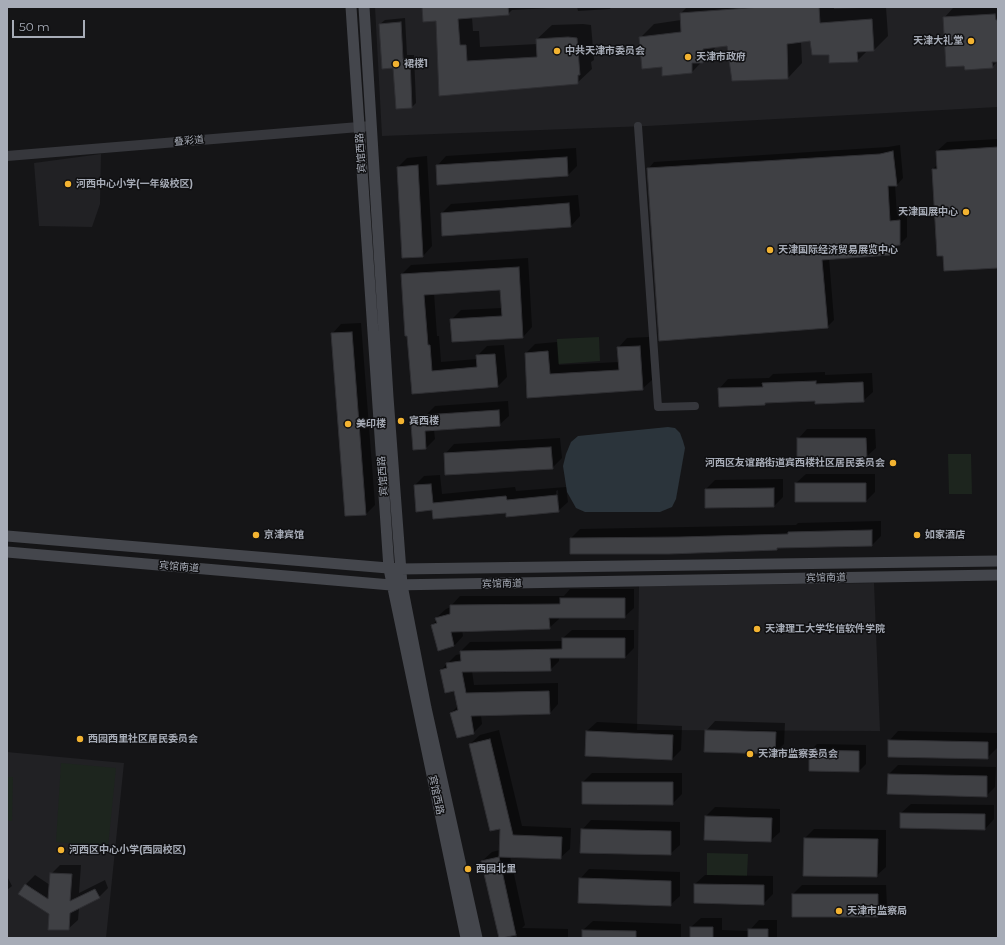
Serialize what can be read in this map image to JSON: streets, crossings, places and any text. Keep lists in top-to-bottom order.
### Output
{
  "streets": {
    "main road": ["宾馆西路", "宾馆南道"],
    "street": ["叠彩道"]
  },
  "crossings": [
    ["叠彩道", "宾馆西路"],
    ["宾馆西路", "宾馆南道"]
  ],
  "places": [
    "天津大礼堂",
    "中共天津市委员会",
    "天津市政府",
    "裙楼1",
    "河西中心小学(一年级校区)",
    "天津国展中心",
    "天津国际经济贸易展览中心",
    "宾西楼",
    "美印楼",
    "河西区友谊路街道宾西楼社区居民委员会",
    "京津宾馆",
    "如家酒店",
    "天津理工大学华信软件学院",
    "西园西里社区居民委员会",
    "天津市监察委员会",
    "河西区中心小学(西园校区)",
    "西园北里",
    "天津市监察局"
  ],
  "scale_bar": "50 m"
}
